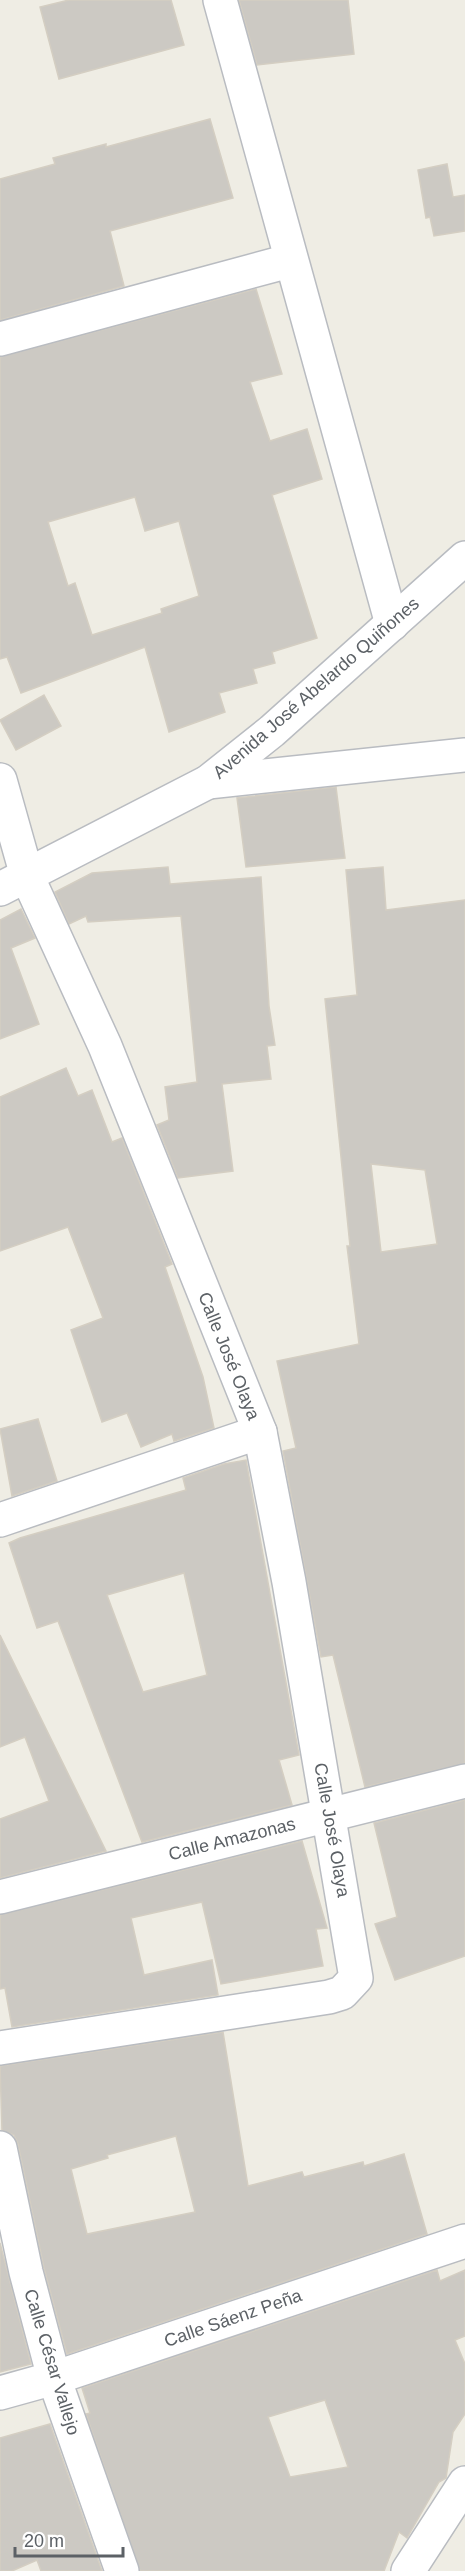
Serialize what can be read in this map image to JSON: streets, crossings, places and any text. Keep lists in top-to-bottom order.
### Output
{
  "streets": {
    "street": [
      "Avenida José Abelardo Quiñones",
      "Calle José Olaya",
      "Calle Amazonas",
      "Calle Sáenz Peña",
      "Calle César Vallejo"
    ]
  },
  "crossings": [
    ["Avenida José Abelardo Quiñones", "Calle José Olaya"],
    ["Calle José Olaya", "Calle Amazonas"],
    ["Calle Sáenz Peña", "Calle César Vallejo"]
  ],
  "scale_bar": "20 m"
}
